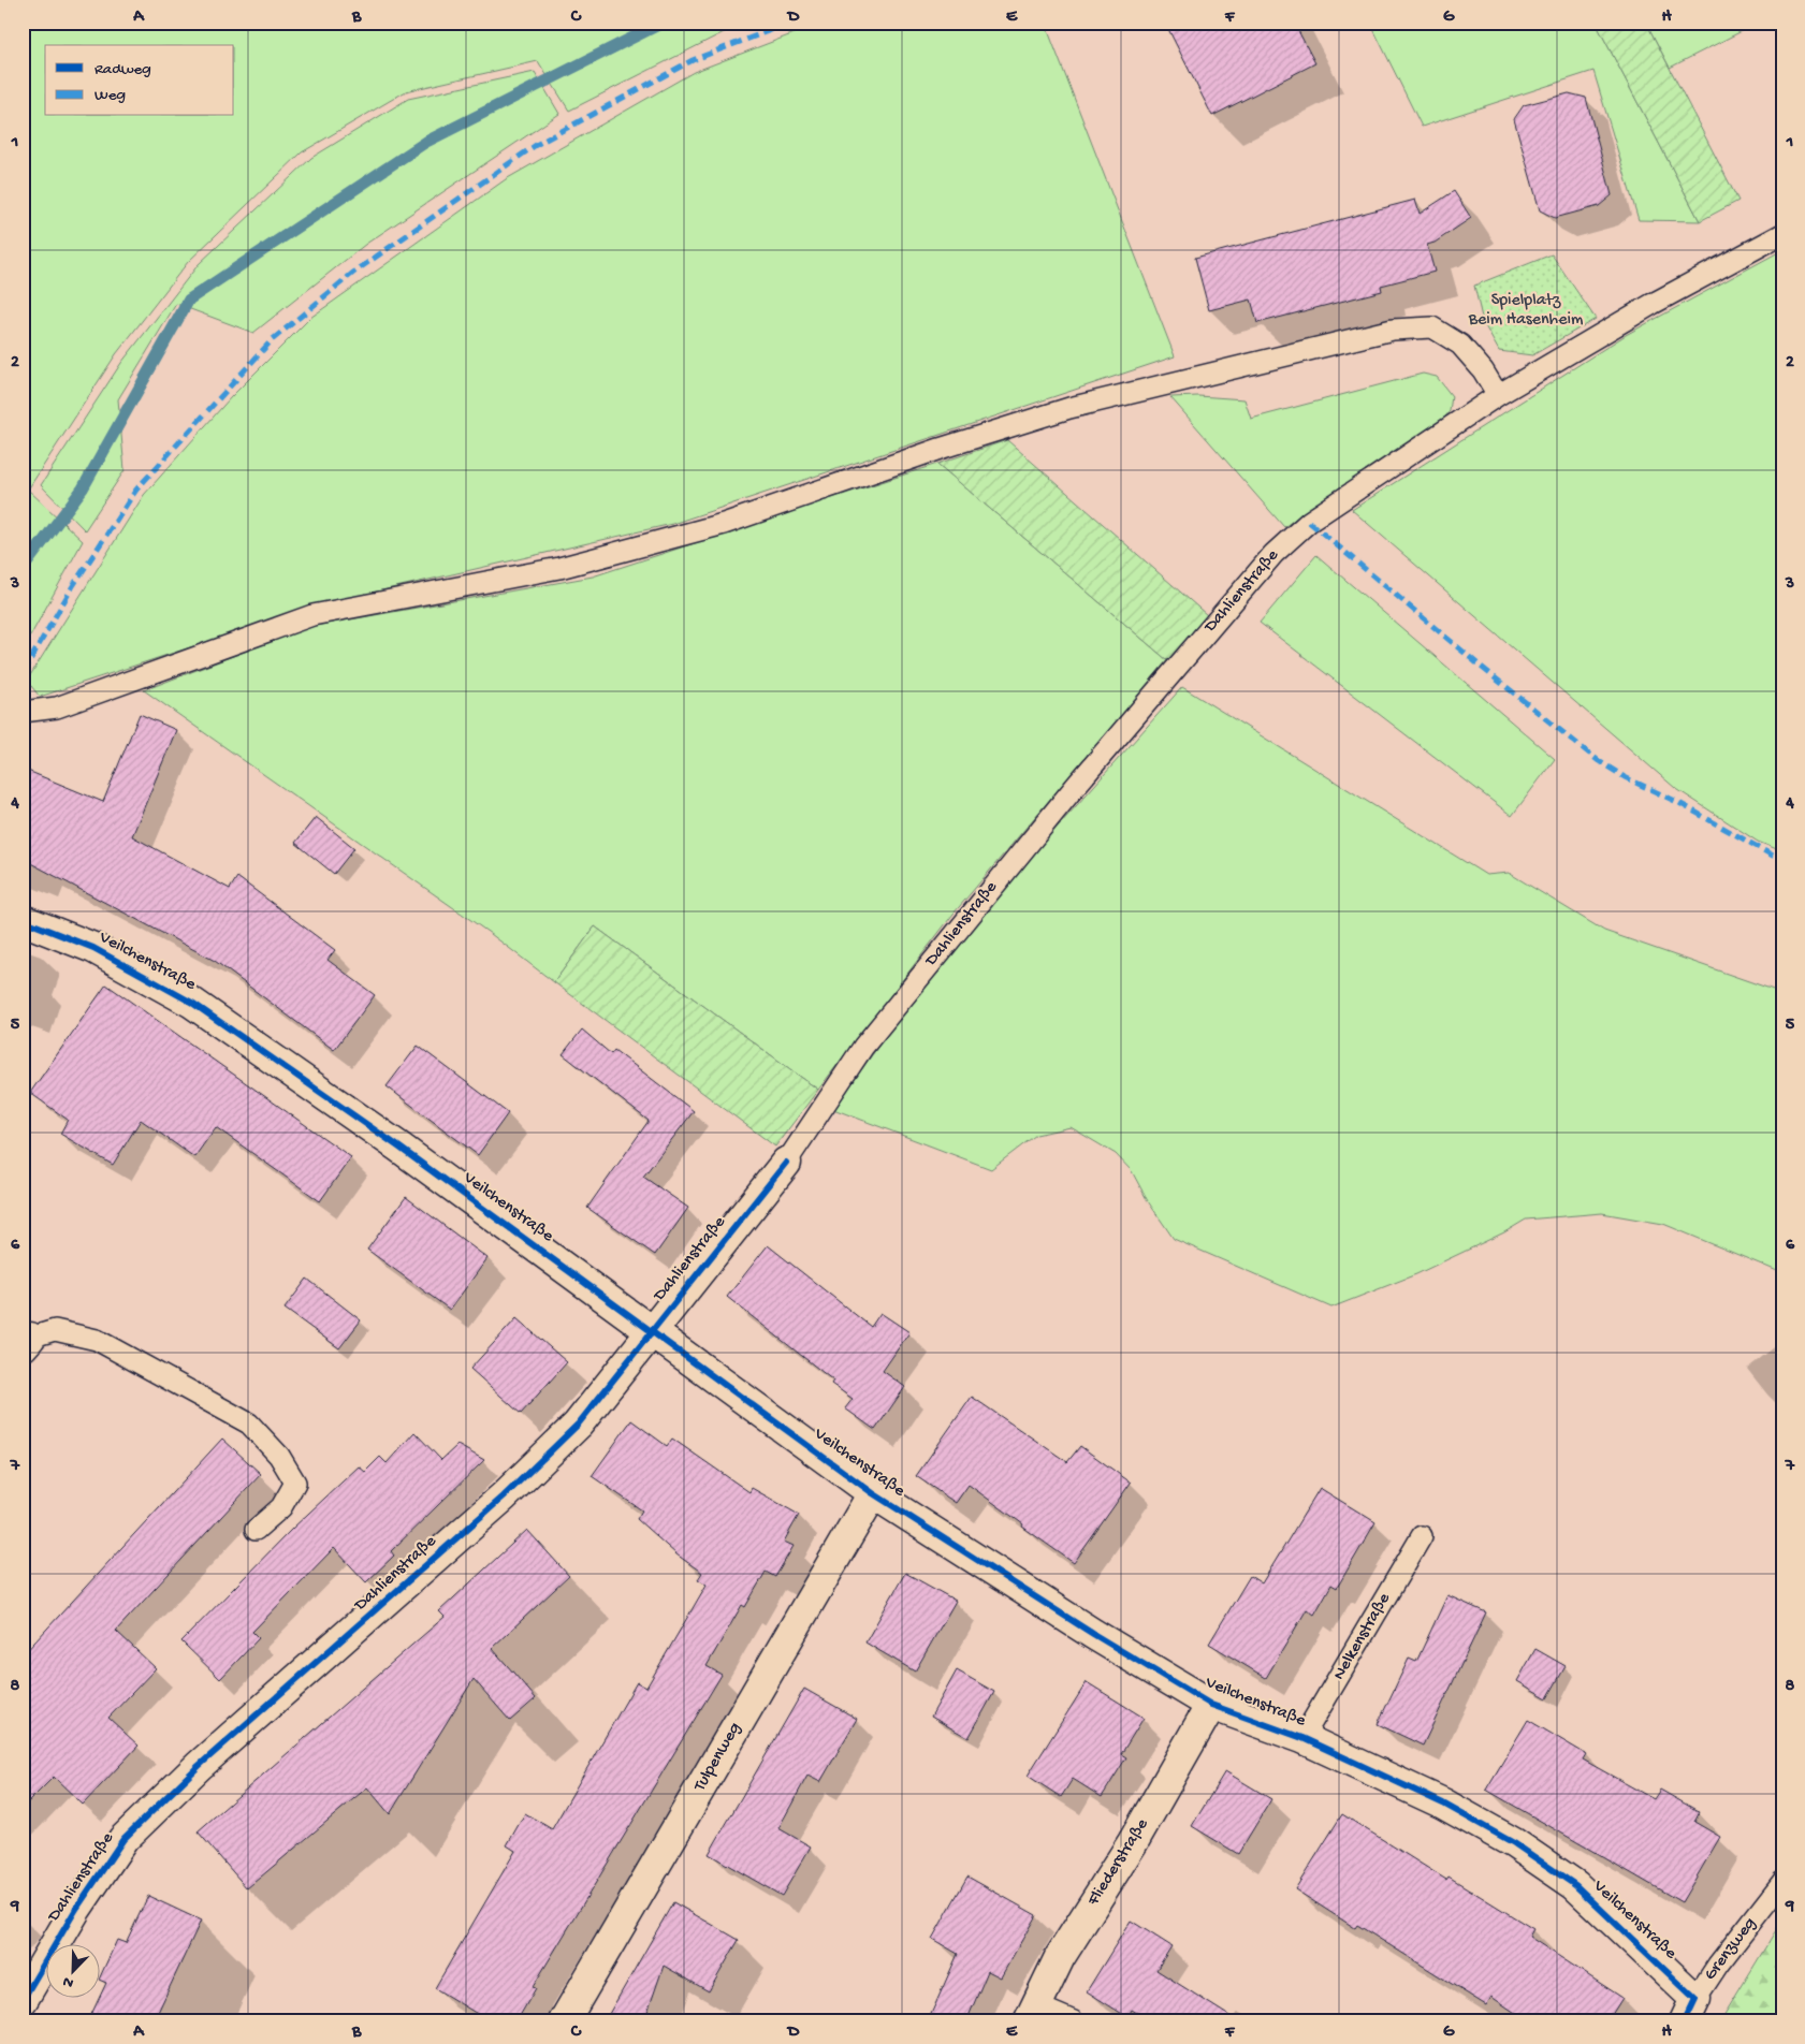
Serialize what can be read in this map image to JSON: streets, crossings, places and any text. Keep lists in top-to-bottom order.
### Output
{
  "streets": {
    "street": [
      "Dahlienstraße",
      "Veilchenstraße",
      "Tulpenweg",
      "Fliederstraße"
    ],
    "lane": ["Nelkenstraße", "Grenzweg"]
  },
  "crossings": [
    ["Dahlienstraße", "Veilchenstraße"],
    ["Veilchenstraße", "Nelkenstraße"],
    ["Veilchenstraße", "Tulpenweg"],
    ["Veilchenstraße", "Fliederstraße"],
    ["Veilchenstraße", "Grenzweg"]
  ],
  "parks": ["Spielplatz Beim Hasenheim"],
  "legend": ["Radweg", "Weg"],
  "north": "bottom left",
  "grid": {
    "columns": [
      "A",
      "B",
      "C",
      "D",
      "E",
      "F",
      "G",
      "H"
    ],
    "rows": [
      "1",
      "2",
      "3",
      "4",
      "5",
      "6",
      "7",
      "8",
      "9"
    ]
  }
}
